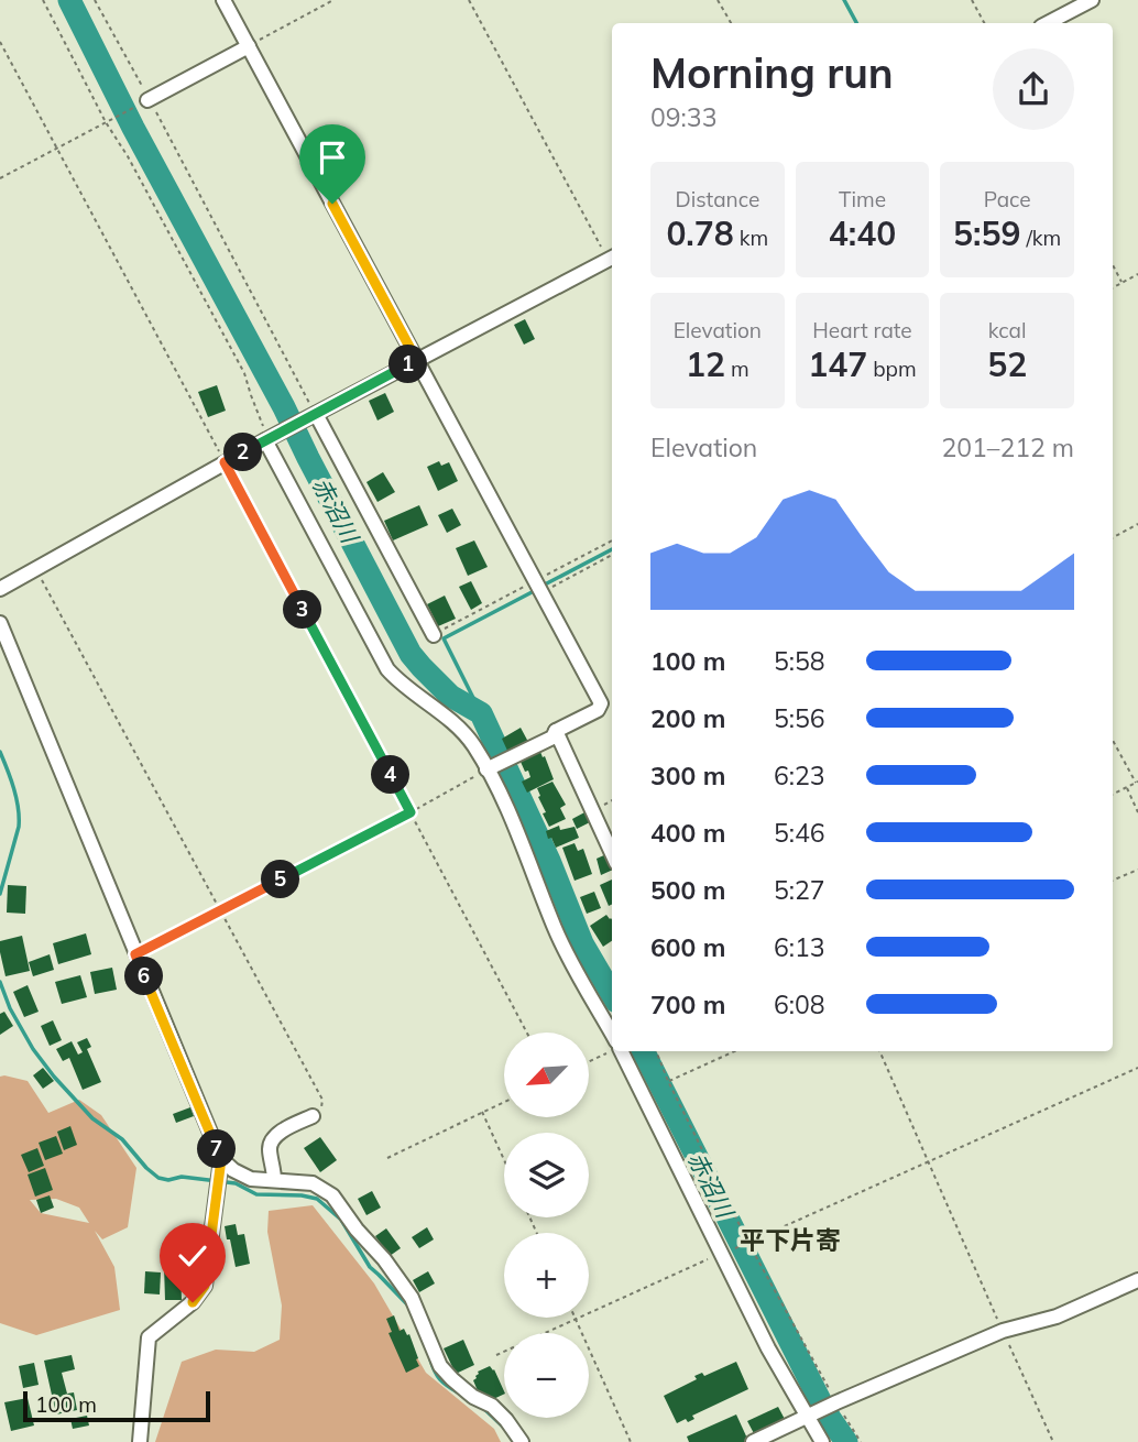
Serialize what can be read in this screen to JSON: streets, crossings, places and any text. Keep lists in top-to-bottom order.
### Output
{
  "districts": ["平下片寄"],
  "water": ["赤沼川"],
  "scale_bar": "100 m",
  "north": "bottom left",
  "page": {
    "heading": ["Morning run", "09:33"],
    "stats": [
      ["Distance", "0.78 km"],
      ["Time", "4:40"],
      ["Pace", "5:59 /km"],
      ["Elevation", "12 m"],
      ["Heart rate", "147 bpm"],
      ["kcal", "52"]
    ],
    "pins": [
      "1",
      "2",
      "3",
      "4",
      "5",
      "6",
      "7"
    ],
    "chart": ["Elevation", "201–212 m"],
    "list": [
      {
        "name": "100 m",
        "note": "5:58"
      },
      {
        "name": "200 m",
        "note": "5:56"
      },
      {
        "name": "300 m",
        "note": "6:23"
      },
      {
        "name": "400 m",
        "note": "5:46"
      },
      {
        "name": "500 m",
        "note": "5:27"
      },
      {
        "name": "600 m",
        "note": "6:13"
      },
      {
        "name": "700 m",
        "note": "6:08"
      }
    ],
    "map_buttons": ["+", "−"],
    "scale": "100 m"
  }
}
